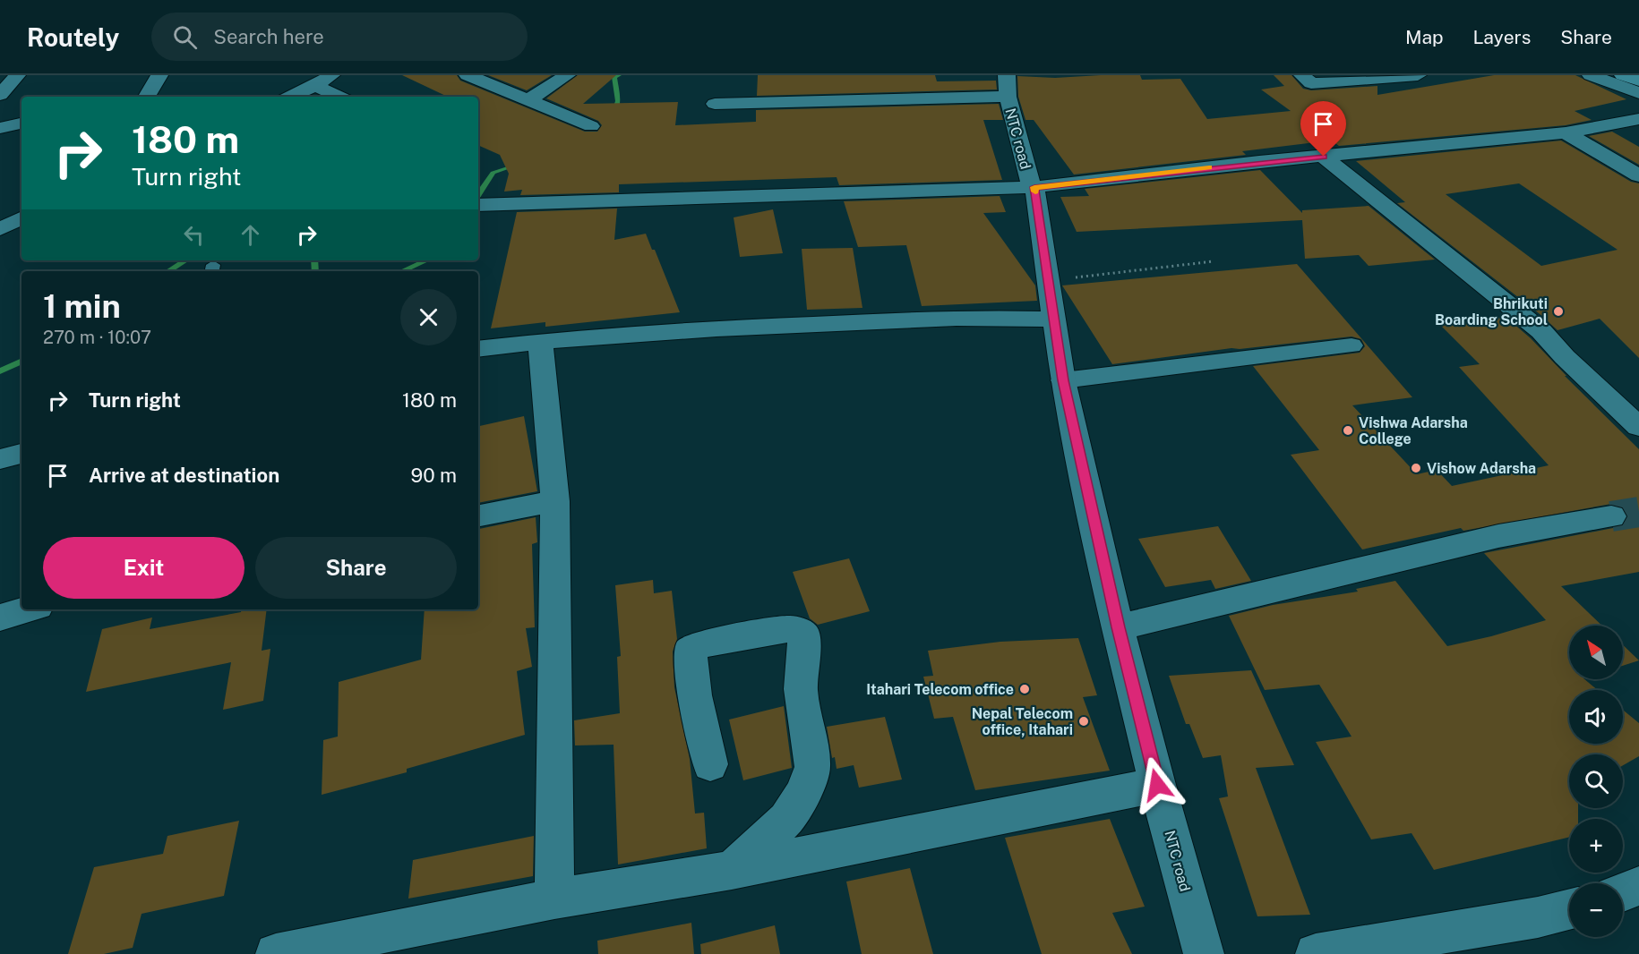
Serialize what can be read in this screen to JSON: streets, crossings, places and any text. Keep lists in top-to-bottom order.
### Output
{
  "streets": {
    "street": ["NTC road"]
  },
  "places": [
    "Bhrikuti Boarding School",
    "Vishwa Adarsha College",
    "Vishow Adarsha",
    "Itahari Telecom office",
    "Nepal Telecom office, Itahari"
  ],
  "north": "top left",
  "page": {
    "header": "Routely",
    "search": "Search here",
    "nav": ["Map", "Layers", "Share"],
    "turn": ["180 m", "Turn right"],
    "heading": ["1 min", "270 m · 10:07"],
    "list": [
      {
        "name": "Turn right",
        "value": "180 m"
      },
      {
        "name": "Arrive at destination",
        "value": "90 m"
      }
    ],
    "buttons": ["Exit", "Share"],
    "map_buttons": ["+", "−"]
  }
}
